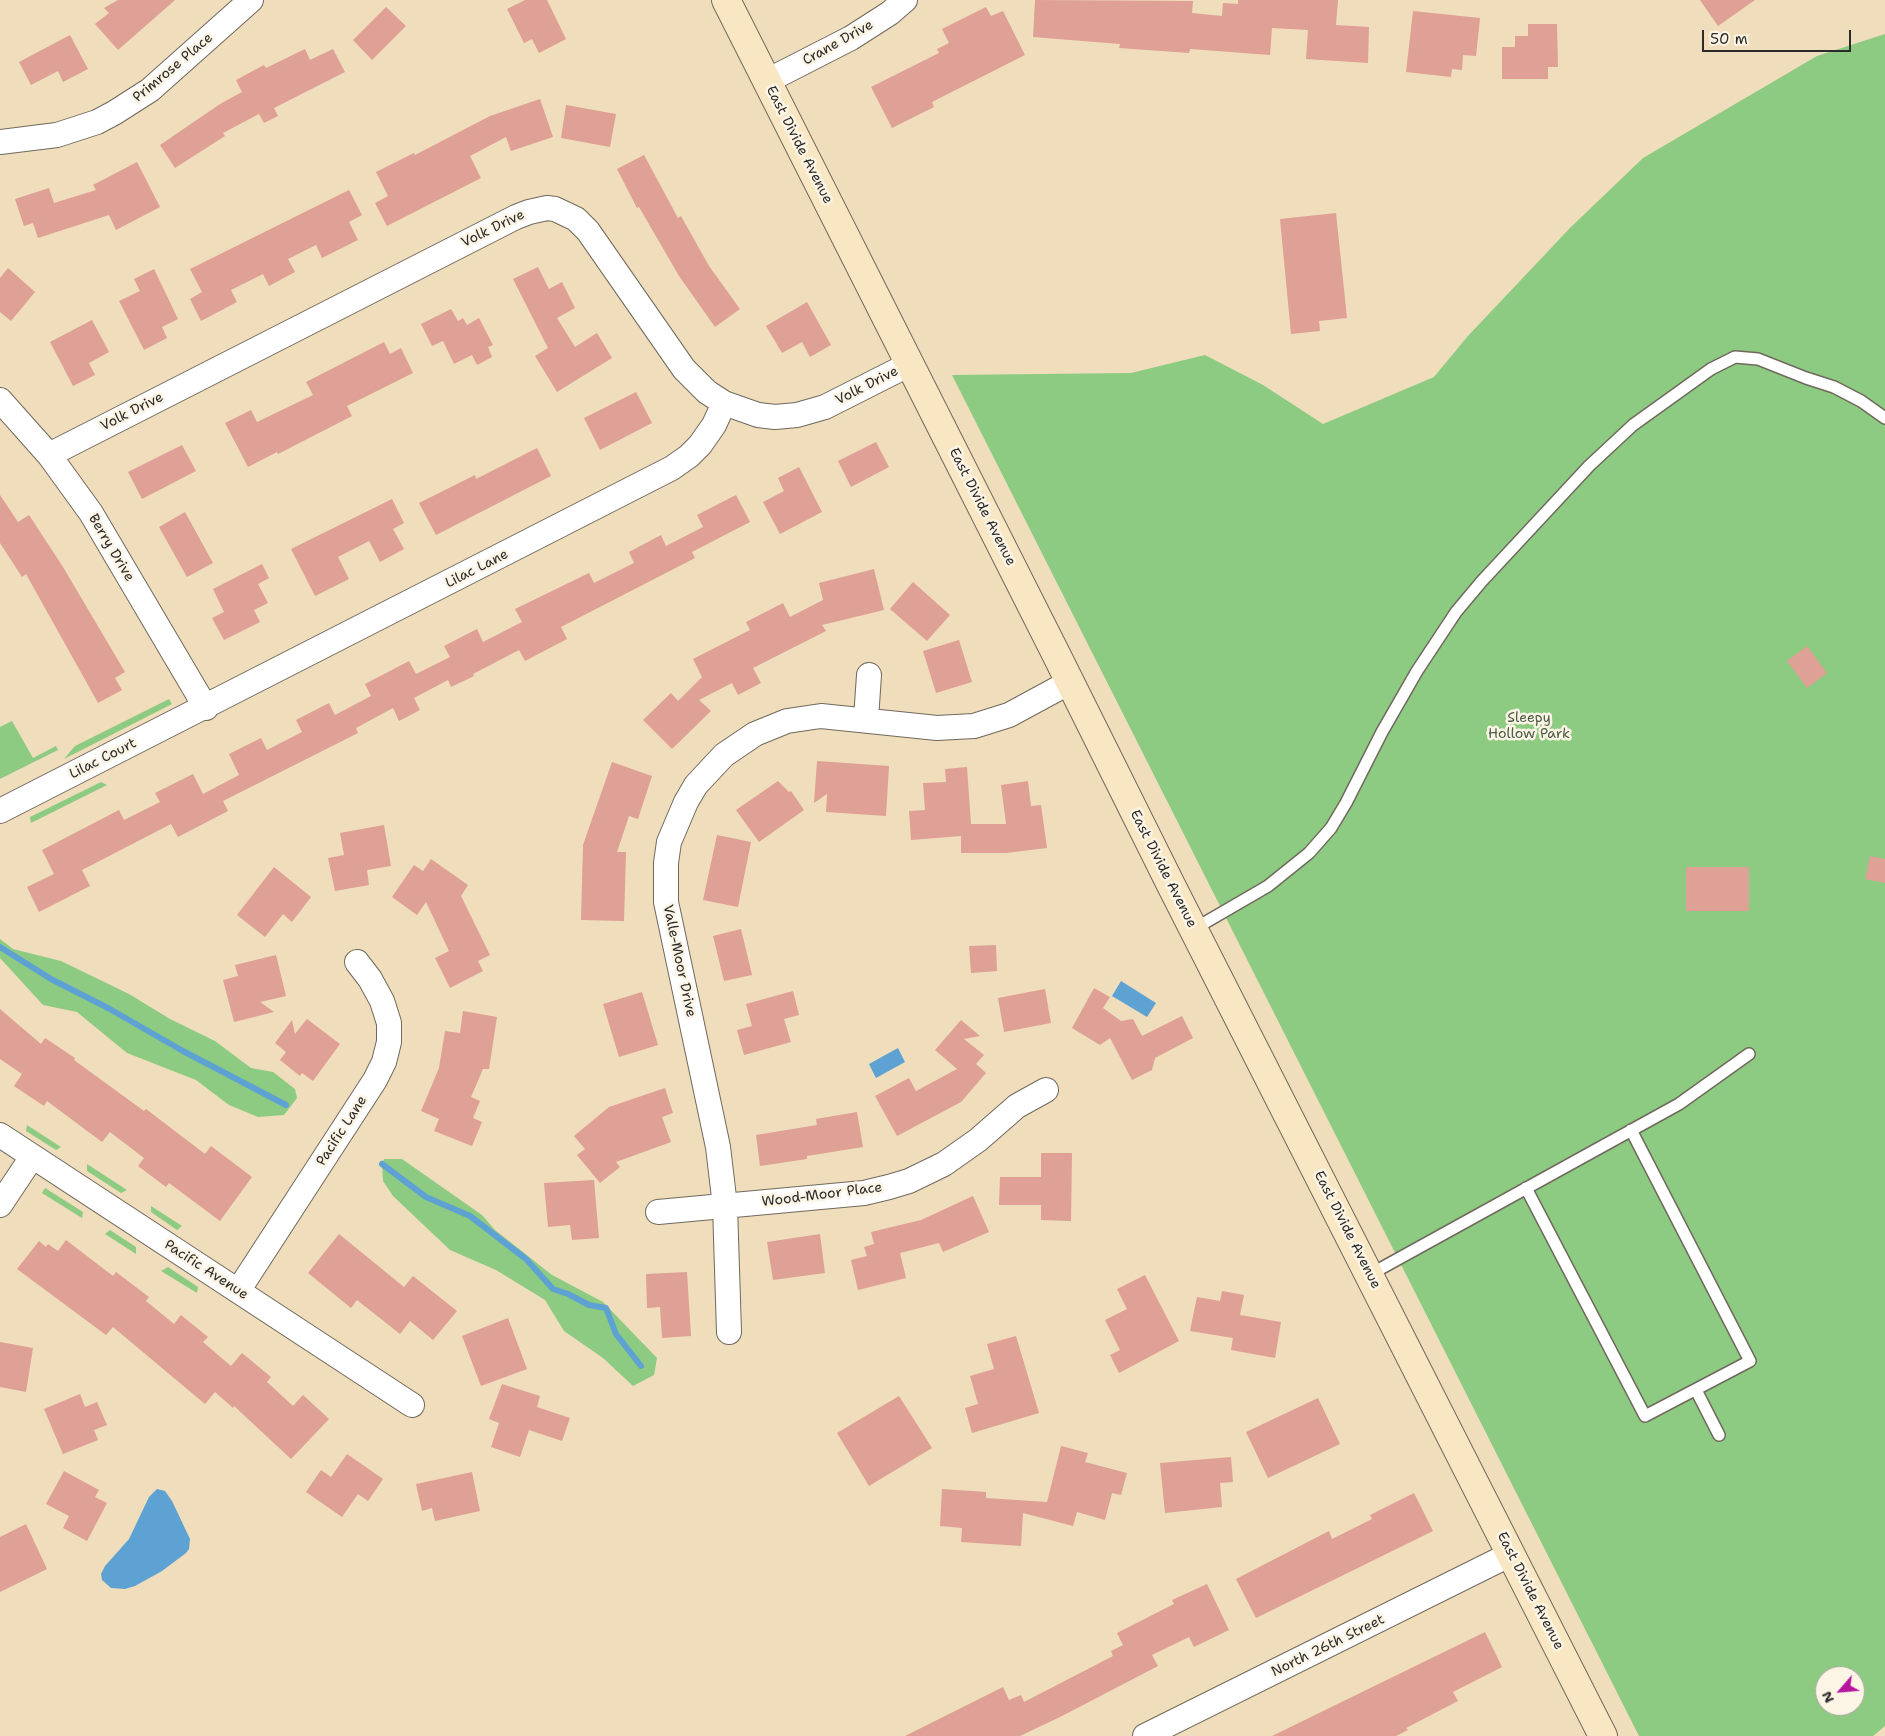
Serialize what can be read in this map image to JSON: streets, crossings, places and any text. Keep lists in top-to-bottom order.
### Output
{
  "streets": {
    "street": [
      "Crane Drive",
      "Primrose Place",
      "East Divide Avenue",
      "Volk Drive",
      "Berry Drive",
      "Lilac Lane",
      "Lilac Court",
      "Valle-Moor Drive",
      "Pacific Lane",
      "Wood-Moor Place",
      "Pacific Avenue",
      "North 26th Street"
    ]
  },
  "crossings": [
    ["Crane Drive", "East Divide Avenue"],
    ["East Divide Avenue", "Volk Drive"],
    ["East Divide Avenue", "Valle-Moor Drive"],
    ["East Divide Avenue", "North 26th Street"],
    ["Volk Drive", "Berry Drive"],
    ["Volk Drive", "Lilac Lane"],
    ["Berry Drive", "Lilac Lane"],
    ["Berry Drive", "Lilac Court"],
    ["Lilac Lane", "Lilac Court"],
    ["Valle-Moor Drive", "Wood-Moor Place"],
    ["Pacific Lane", "Pacific Avenue"]
  ],
  "parks": ["Sleepy Hollow Park"],
  "scale_bar": "50 m",
  "north": "bottom left"
}
